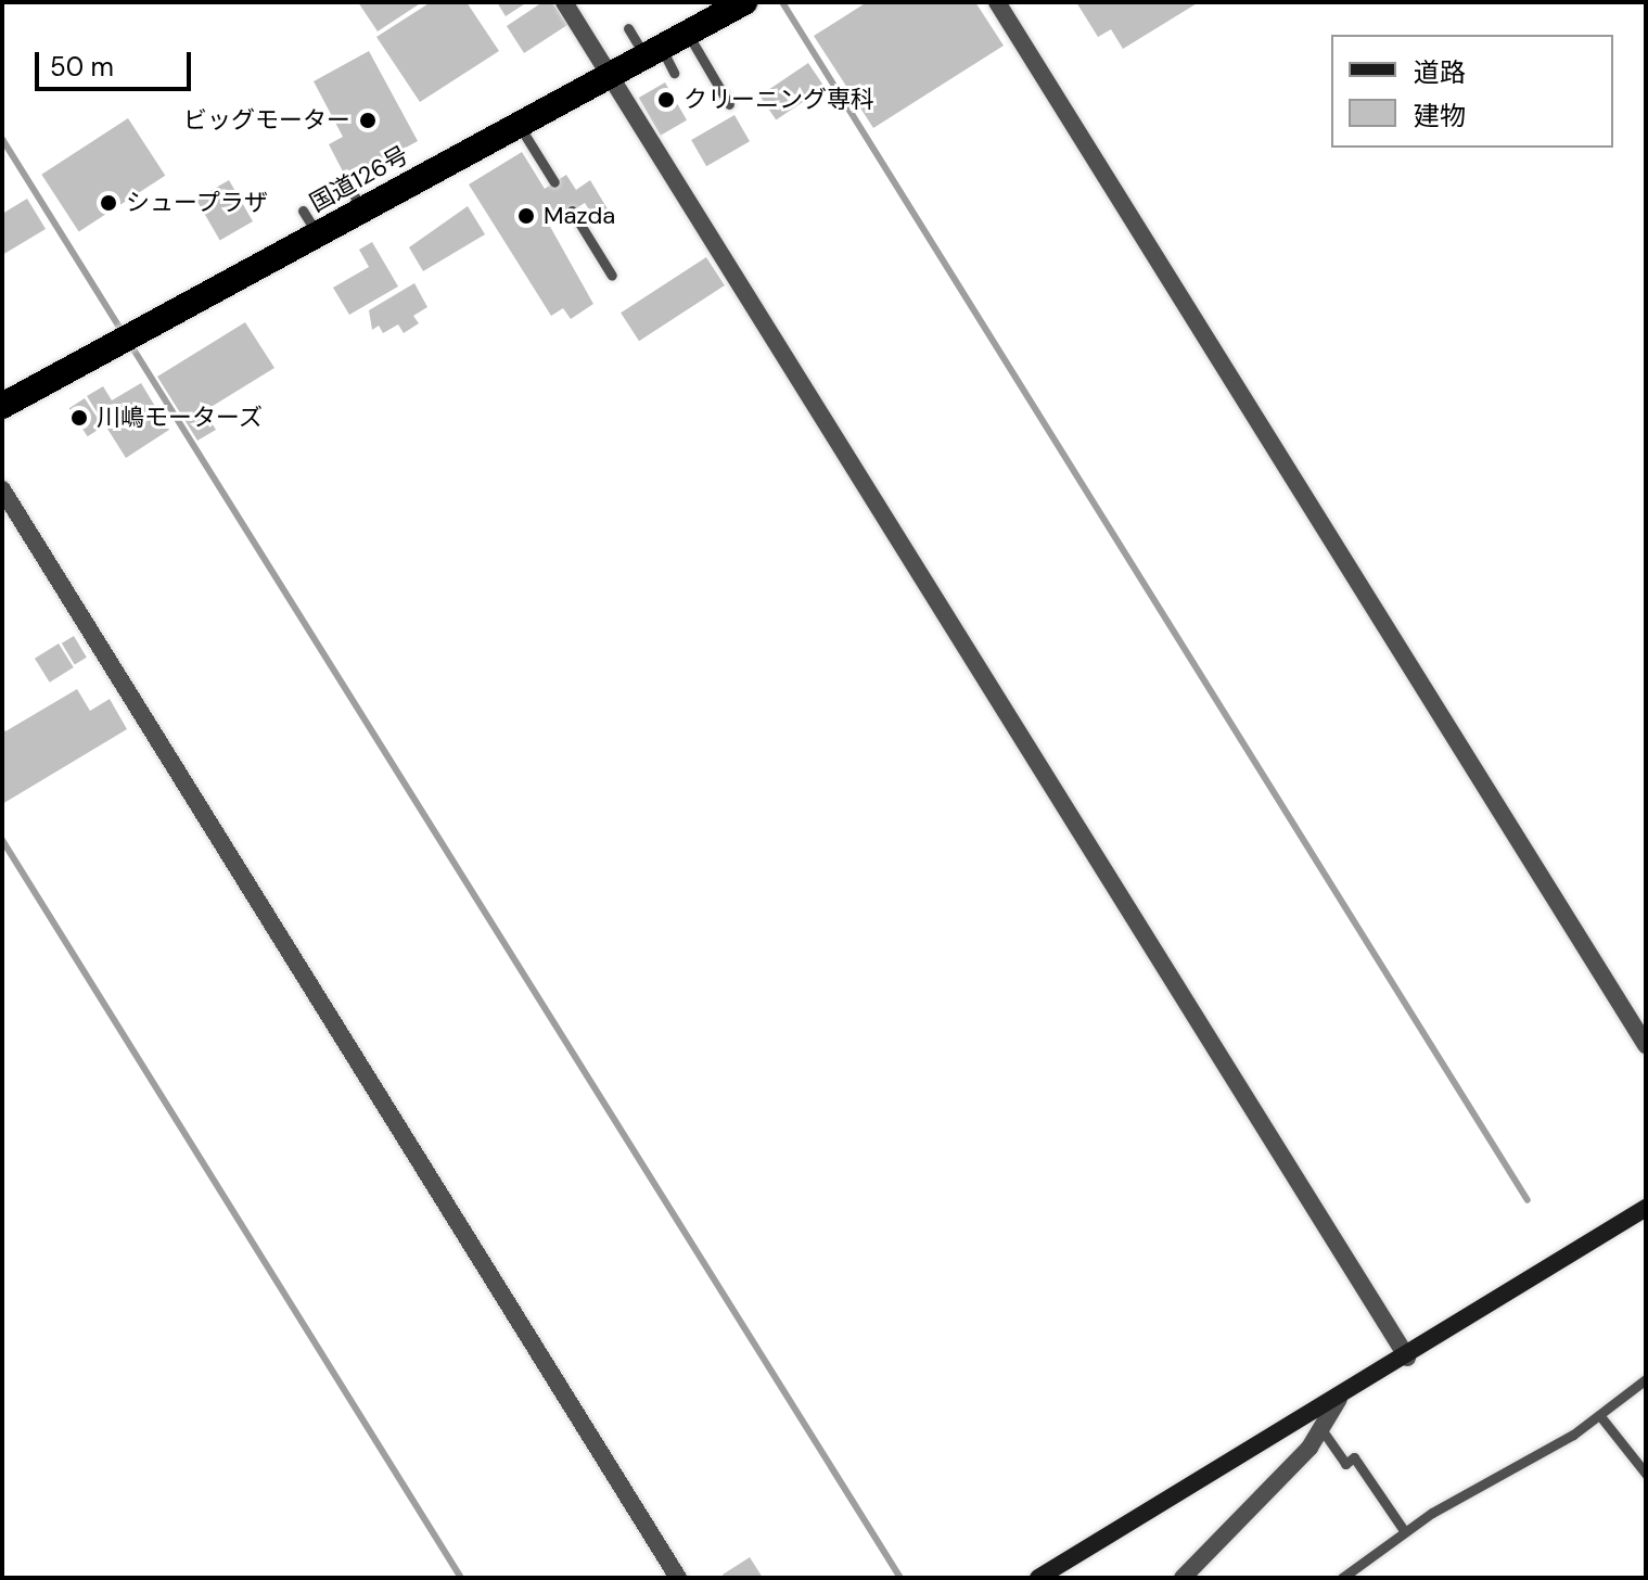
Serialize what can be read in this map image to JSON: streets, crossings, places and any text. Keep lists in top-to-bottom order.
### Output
{
  "streets": {
    "highway": ["国道126号"]
  },
  "places": [
    "クリーニング専科",
    "ビッグモーター",
    "シュープラザ",
    "Mazda",
    "川嶋モーターズ"
  ],
  "legend": ["道路", "建物"],
  "scale_bar": "50 m"
}
